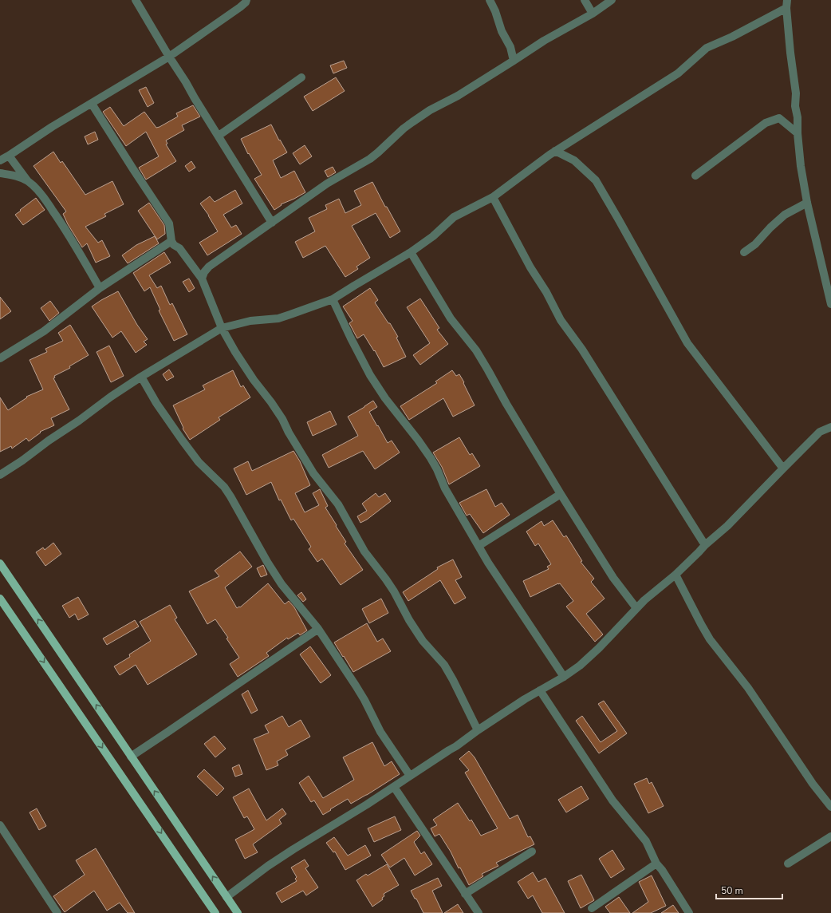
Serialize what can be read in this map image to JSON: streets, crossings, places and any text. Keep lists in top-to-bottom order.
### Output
{
  "scale_bar": "50 m"
}
